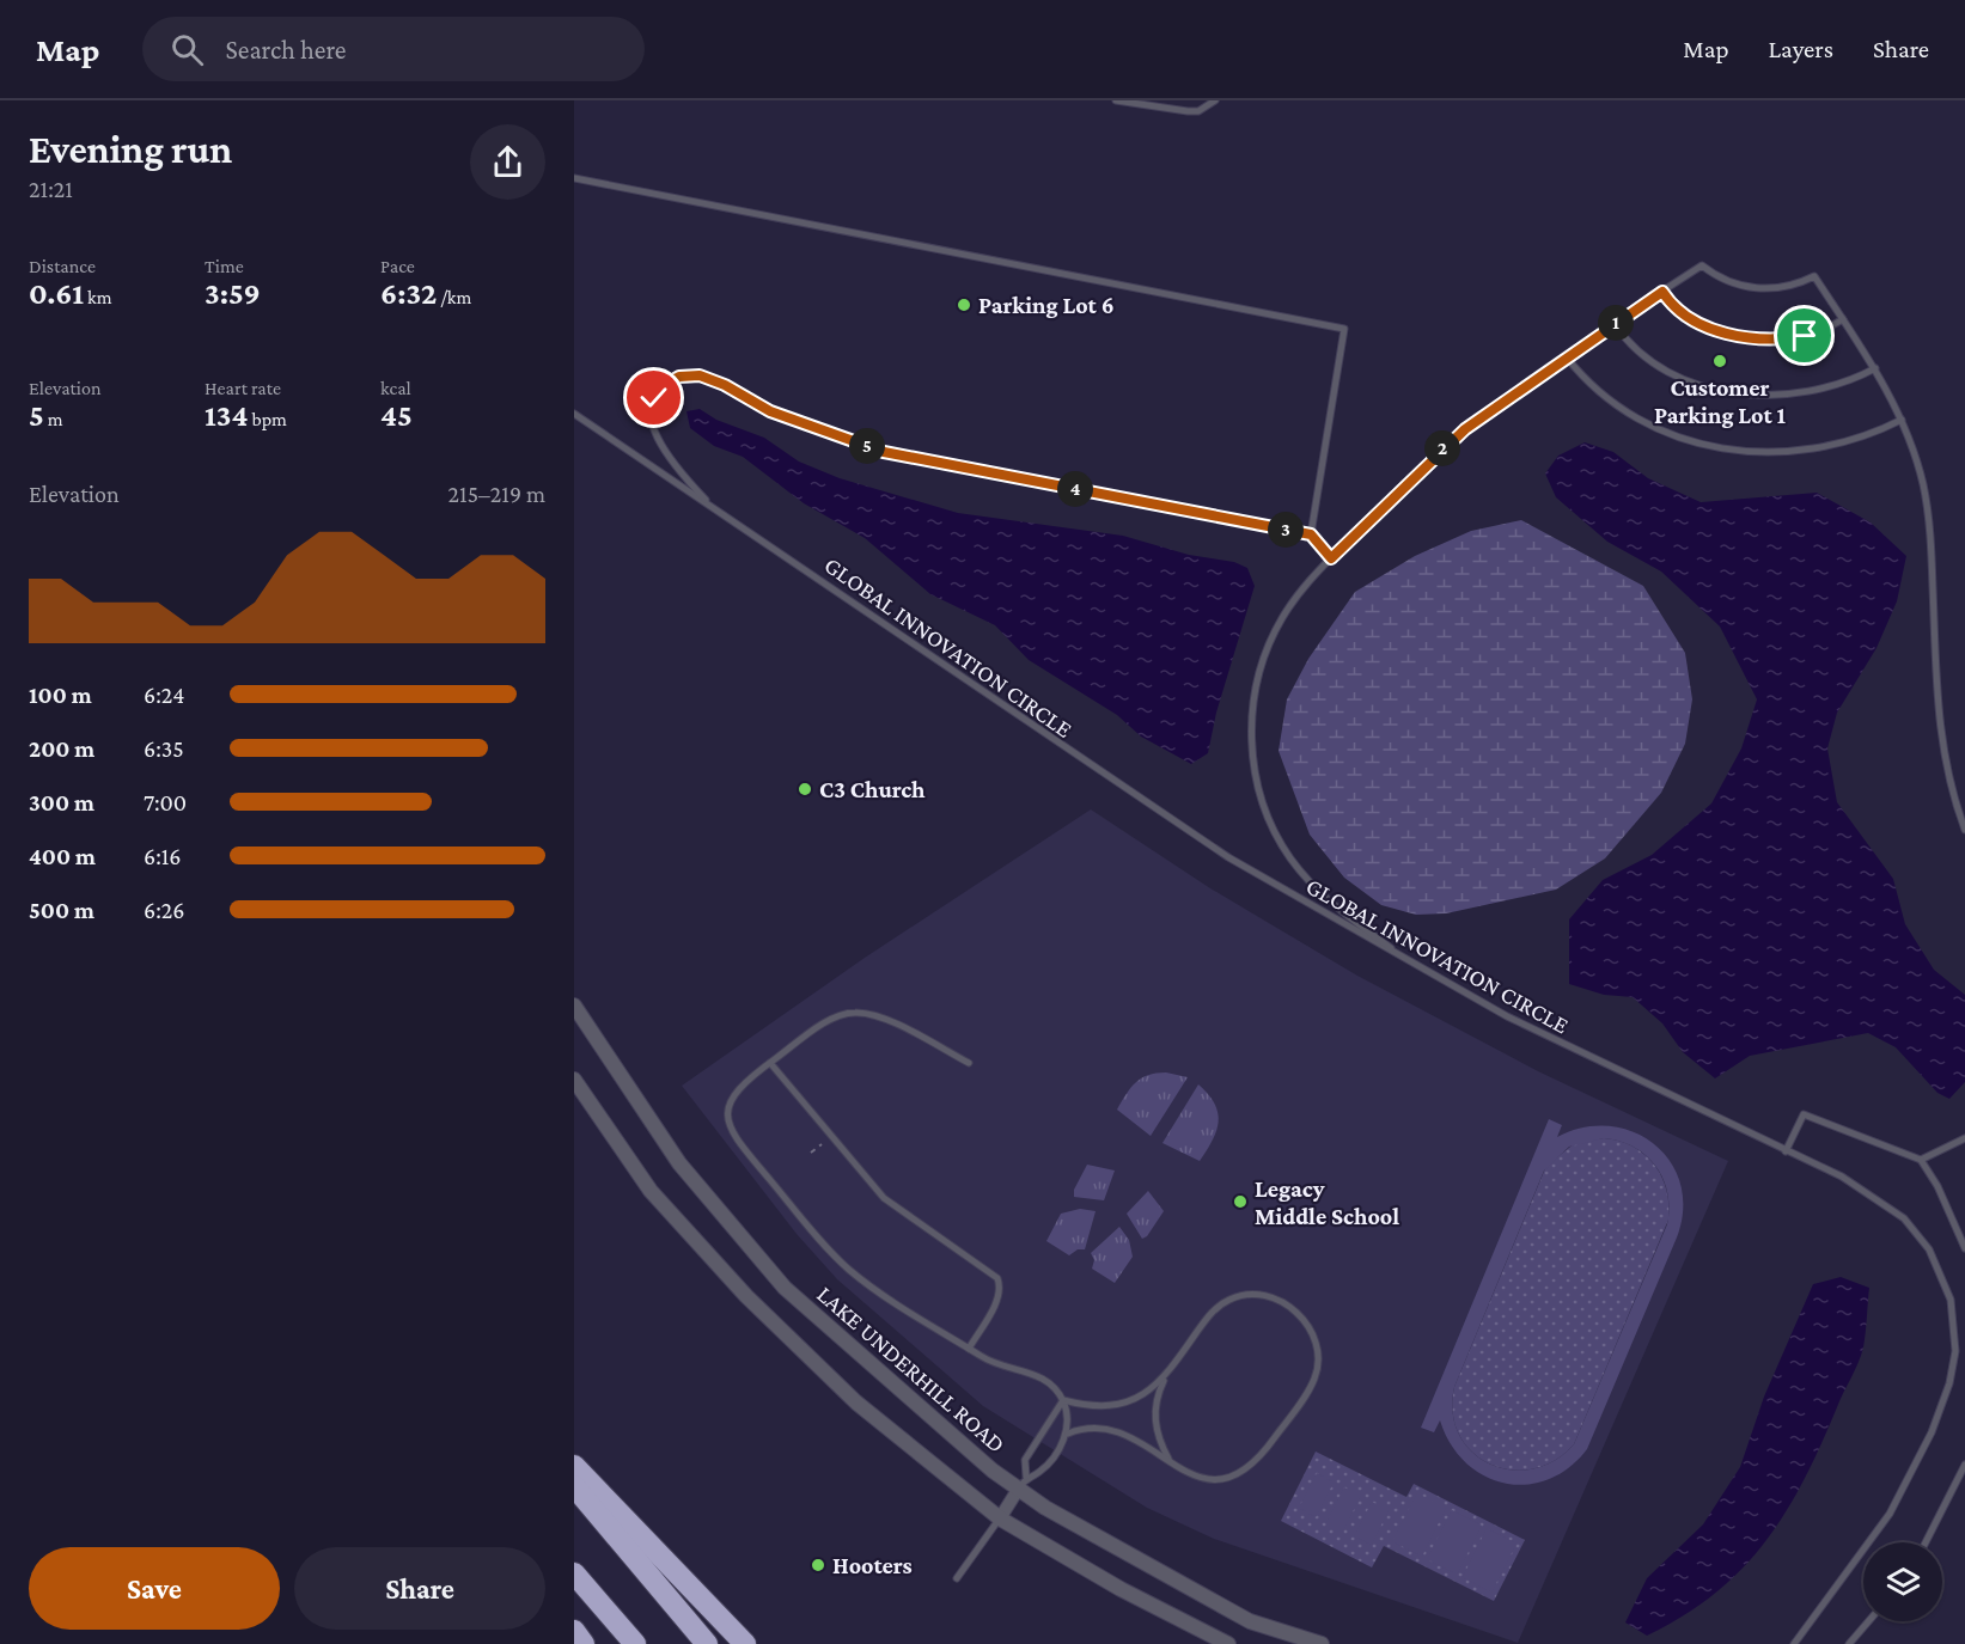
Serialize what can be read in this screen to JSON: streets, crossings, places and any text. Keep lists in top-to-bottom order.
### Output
{
  "streets": {
    "street": ["LAKE UNDERHILL ROAD"],
    "lane": ["GLOBAL INNOVATION CIRCLE"]
  },
  "places": [
    "Parking Lot 6",
    "Customer Parking Lot 1",
    "C3 Church",
    "Legacy Middle School",
    "Hooters"
  ],
  "page": {
    "header": "Map",
    "search": "Search here",
    "nav": ["Map", "Layers", "Share"],
    "heading": ["Evening run", "21:21"],
    "stats": [
      ["Distance", "0.61 km"],
      ["Time", "3:59"],
      ["Pace", "6:32 /km"],
      ["Elevation", "5 m"],
      ["Heart rate", "134 bpm"],
      ["kcal", "45"]
    ],
    "pins": [
      "1",
      "5",
      "2",
      "4",
      "3"
    ],
    "chart": ["Elevation", "215–219 m"],
    "list": [
      {
        "name": "100 m",
        "note": "6:24"
      },
      {
        "name": "200 m",
        "note": "6:35"
      },
      {
        "name": "300 m",
        "note": "7:00"
      },
      {
        "name": "400 m",
        "note": "6:16"
      },
      {
        "name": "500 m",
        "note": "6:26"
      }
    ],
    "buttons": ["Save", "Share"]
  }
}
